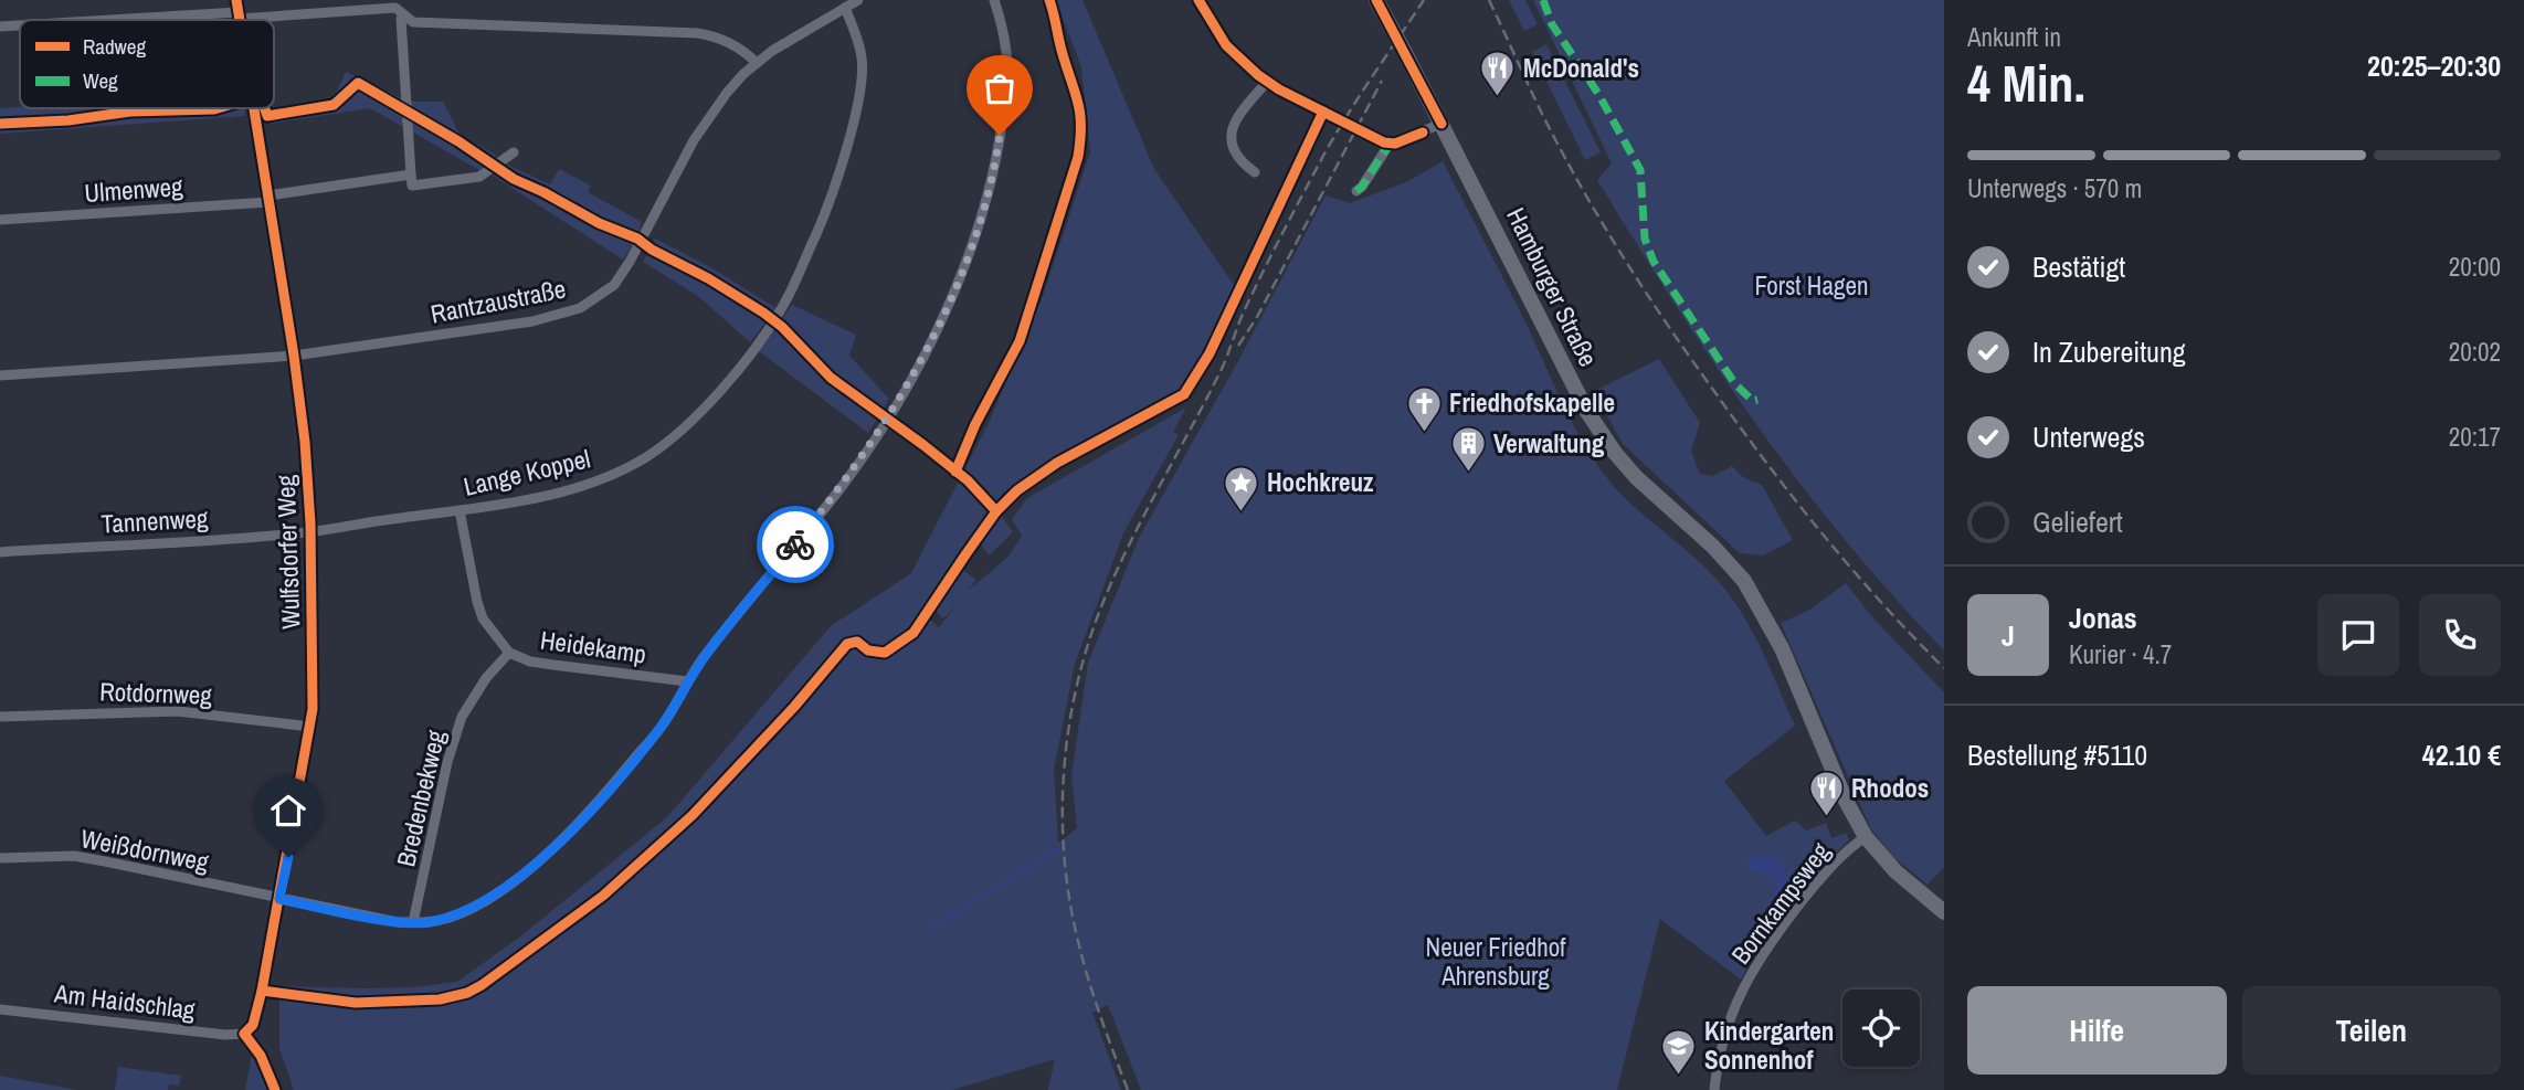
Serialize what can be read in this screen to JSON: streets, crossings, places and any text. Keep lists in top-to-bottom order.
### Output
{
  "streets": {
    "main road": ["Hamburger Straße"],
    "street": [
      "Ulmenweg",
      "Rantzaustraße",
      "Lange Koppel",
      "Tannenweg",
      "Wulfsdorfer Weg",
      "Heidekamp",
      "Rotdornweg",
      "Bredenbekweg",
      "Weißdornweg",
      "Bornkampsweg",
      "Am Haidschlag"
    ]
  },
  "crossings": [
    ["Ulmenweg", "Wulfsdorfer Weg"],
    ["Hamburger Straße", "Bornkampsweg"],
    ["Rantzaustraße", "Lange Koppel"],
    ["Rantzaustraße", "Wulfsdorfer Weg"],
    ["Lange Koppel", "Tannenweg"],
    ["Lange Koppel", "Wulfsdorfer Weg"],
    ["Lange Koppel", "Heidekamp"],
    ["Tannenweg", "Wulfsdorfer Weg"],
    ["Wulfsdorfer Weg", "Rotdornweg"],
    ["Wulfsdorfer Weg", "Weißdornweg"],
    ["Wulfsdorfer Weg", "Am Haidschlag"],
    ["Heidekamp", "Bredenbekweg"],
    ["Heidekamp", "Weißdornweg"],
    ["Bredenbekweg", "Weißdornweg"]
  ],
  "parks": ["Forst Hagen", "Neuer Friedhof Ahrensburg"],
  "places": {
    "restaurant": ["McDonald's", "Rhodos"],
    "church": ["Friedhofskapelle"],
    "building": ["Verwaltung"],
    "place": ["Hochkreuz"],
    "school or university": ["Kindergarten Sonnenhof"]
  },
  "legend": ["Radweg", "Weg"],
  "page": {
    "heading": ["4 Min.", "Ankunft in", "20:25–20:30"],
    "panel": [
      "Jonas",
      "Kurier · 4.7",
      "Bestellung #5110",
      "42.10 €"
    ],
    "bar": "Unterwegs · 570 m",
    "list": [
      ["Bestätigt", "20:00"],
      ["In Zubereitung", "20:02"],
      ["Unterwegs", "20:17"],
      "Geliefert"
    ],
    "round": "J",
    "buttons": ["Hilfe", "Teilen"]
  }
}
